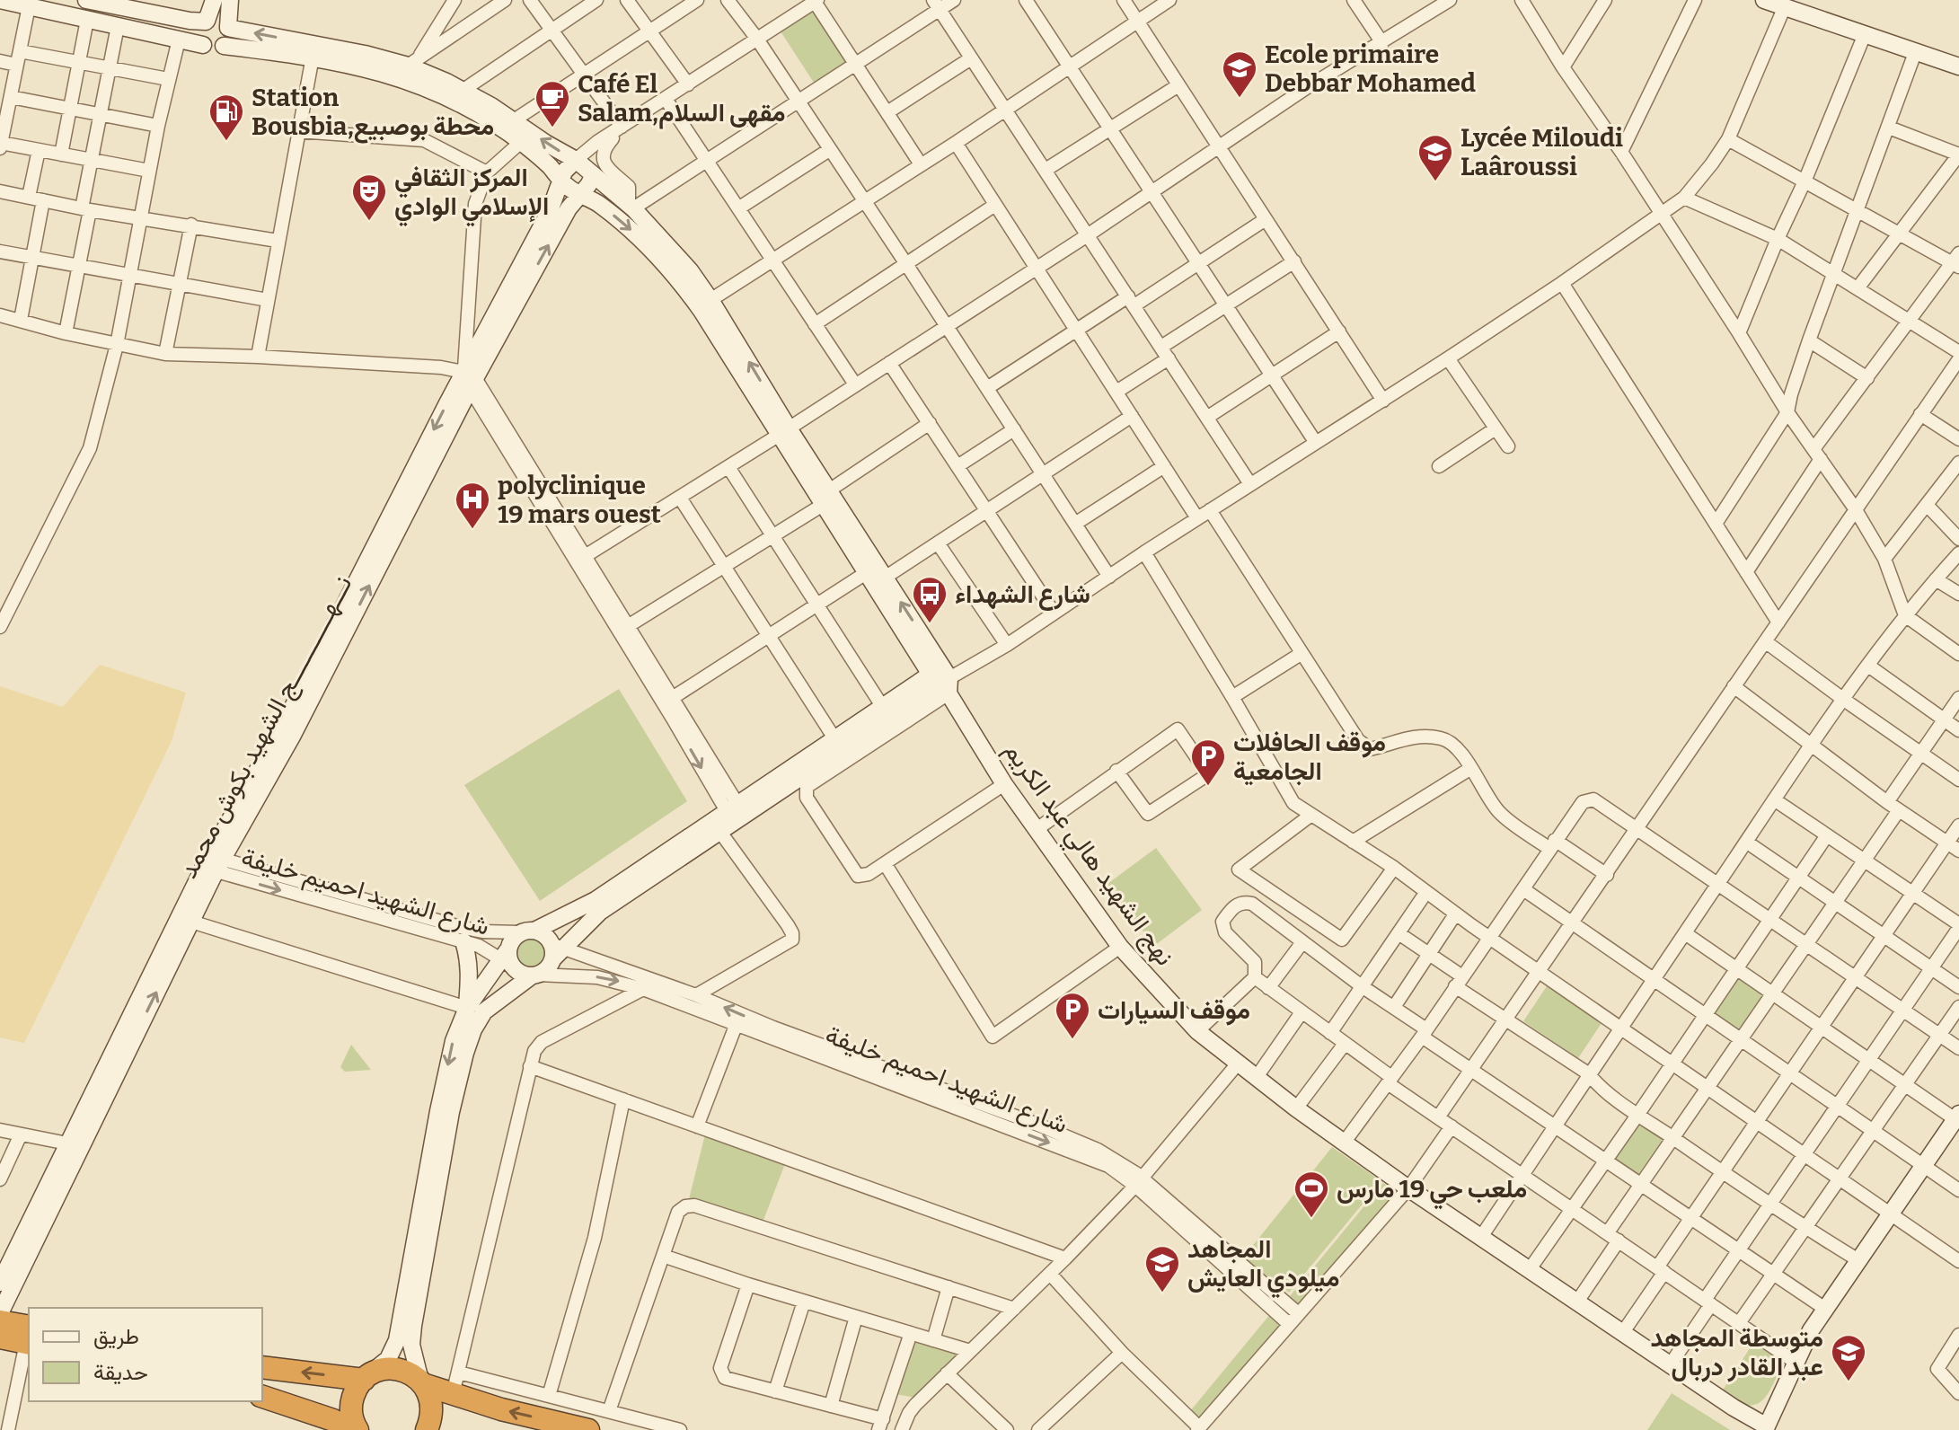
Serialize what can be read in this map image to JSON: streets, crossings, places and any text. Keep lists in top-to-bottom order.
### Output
{
  "streets": {
    "main road": ["نـــهـــــــــــج الشهيد بكوش محمد", "نهج الشهيد هالي عبد الكريم"],
    "street": ["شارع الشهيد احميم خليفة"]
  },
  "crossings": [
    ["نـــهـــــــــــج الشهيد بكوش محمد", "شارع الشهيد احميم خليفة"]
  ],
  "places": {
    "school or university": [
      "Ecole primaire Debbar Mohamed",
      "Lycée Miloudi Laâroussi",
      "المجاهد ميلودي العايش",
      "متوسطة المجاهد عبد القادر دربال"
    ],
    "cafe": ["Café El Salam,مقهى السلام"],
    "fuel station": ["Station Bousbia,محطة بوصبيع"],
    "theatre": ["المركز الثقافي الإسلامي الوادي"],
    "hospital": ["polyclinique 19 mars ouest"],
    "bus stop": ["شارع الشهداء"],
    "parking": ["موقف الحافلات الجامعية", "موقف السيارات"],
    "sports": ["ملعب حي 19 مارس"]
  },
  "legend": ["طريق", "حديقة"]
}
